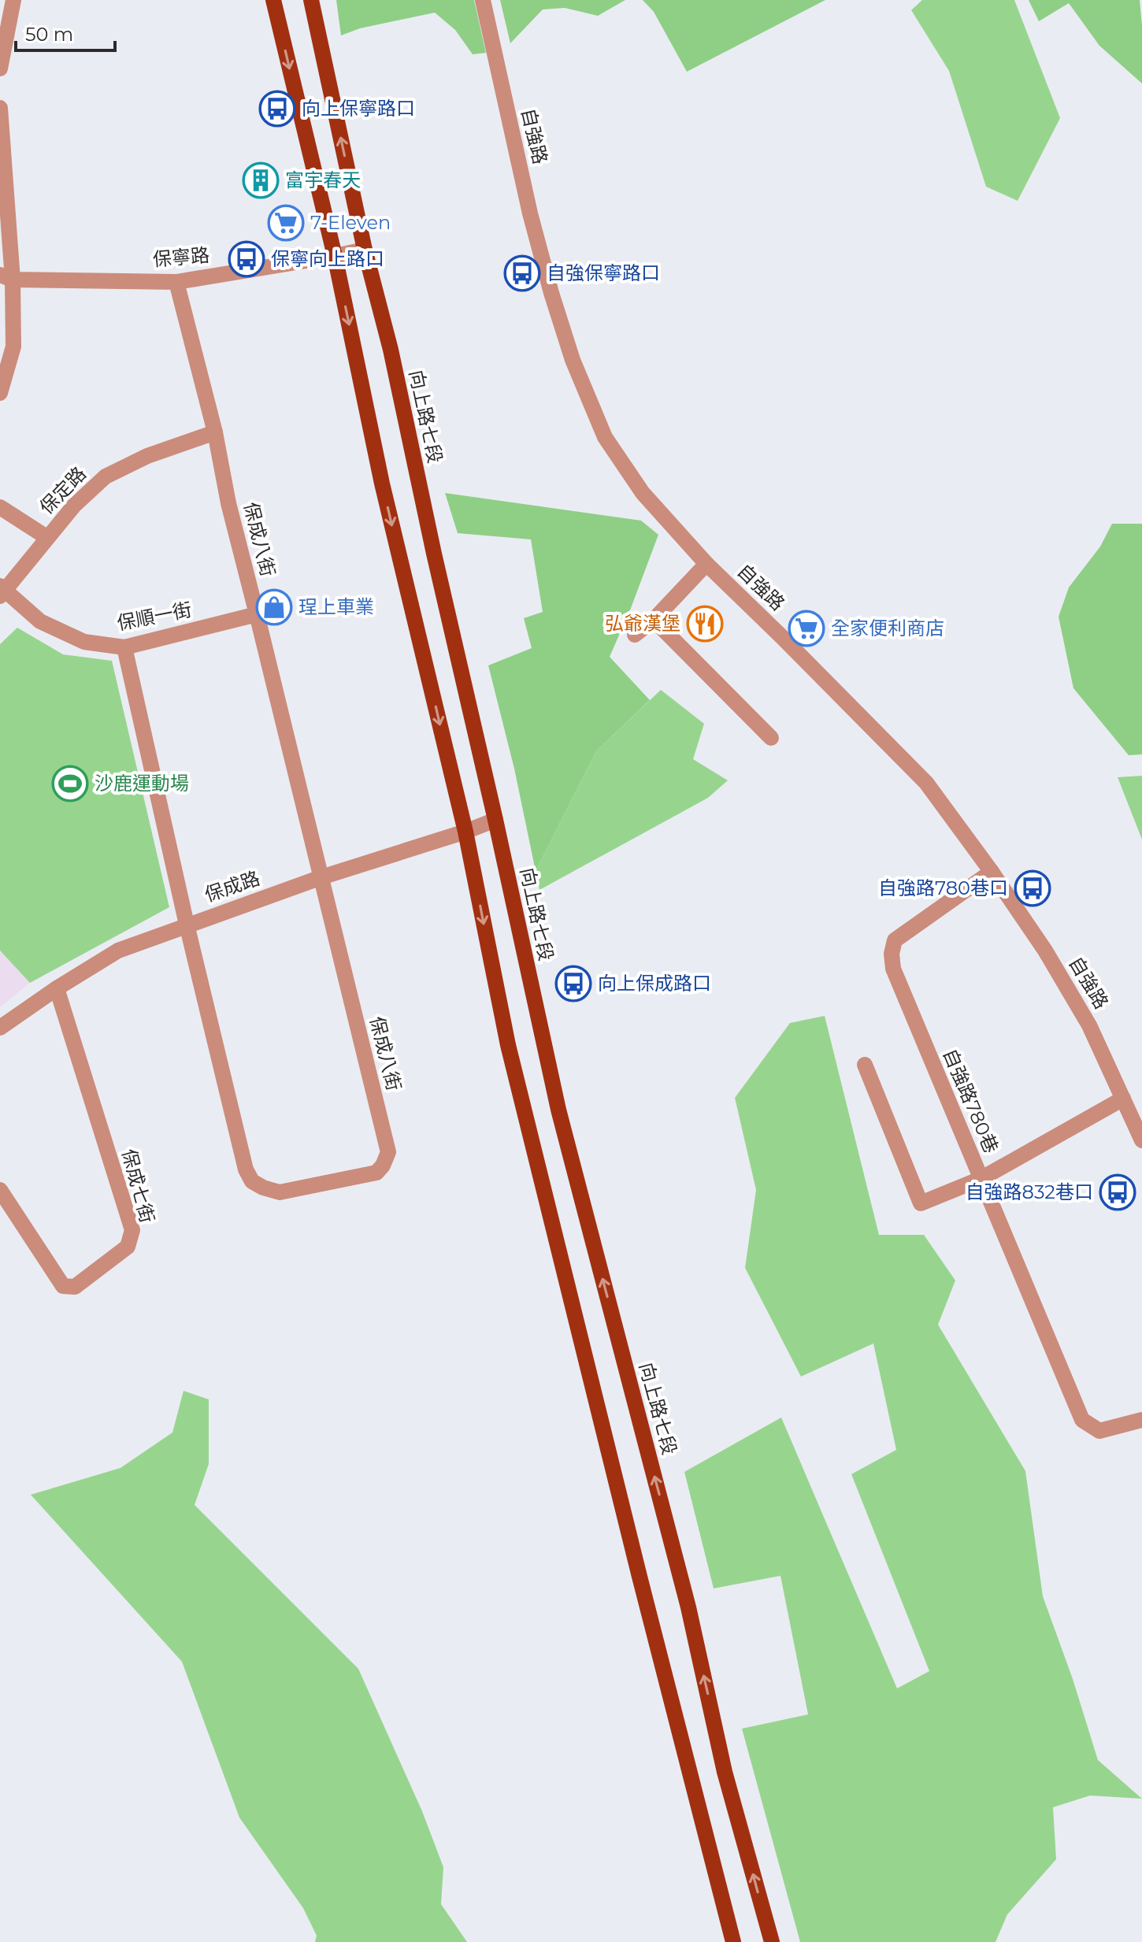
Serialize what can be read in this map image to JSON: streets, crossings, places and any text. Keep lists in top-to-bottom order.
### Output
{
  "streets": {
    "main road": ["向上路七段"],
    "street": [
      "自強路",
      "保寧路",
      "保定路",
      "保成八街",
      "保順一街",
      "保成路",
      "自強路780巷",
      "保成七街"
    ]
  },
  "crossings": [
    ["自強路", "自強路780巷"],
    ["保寧路", "向上路七段"],
    ["保寧路", "保成八街"],
    ["向上路七段", "保成路"],
    ["保定路", "保成八街"],
    ["保定路", "保順一街"],
    ["保成八街", "保順一街"],
    ["保成八街", "保成路"],
    ["保成路", "保成七街"]
  ],
  "places": {
    "bus stop": [
      "向上保寧路口",
      "保寧向上路口",
      "自強保寧路口",
      "自強路780巷口",
      "向上保成路口",
      "自強路832巷口"
    ],
    "building": ["富宇春天"],
    "supermarket": ["7-Eleven", "全家便利商店"],
    "shop": ["珵上車業"],
    "restaurant": ["弘爺漢堡"],
    "sports": ["沙鹿運動場"]
  },
  "scale_bar": "50 m"
}
